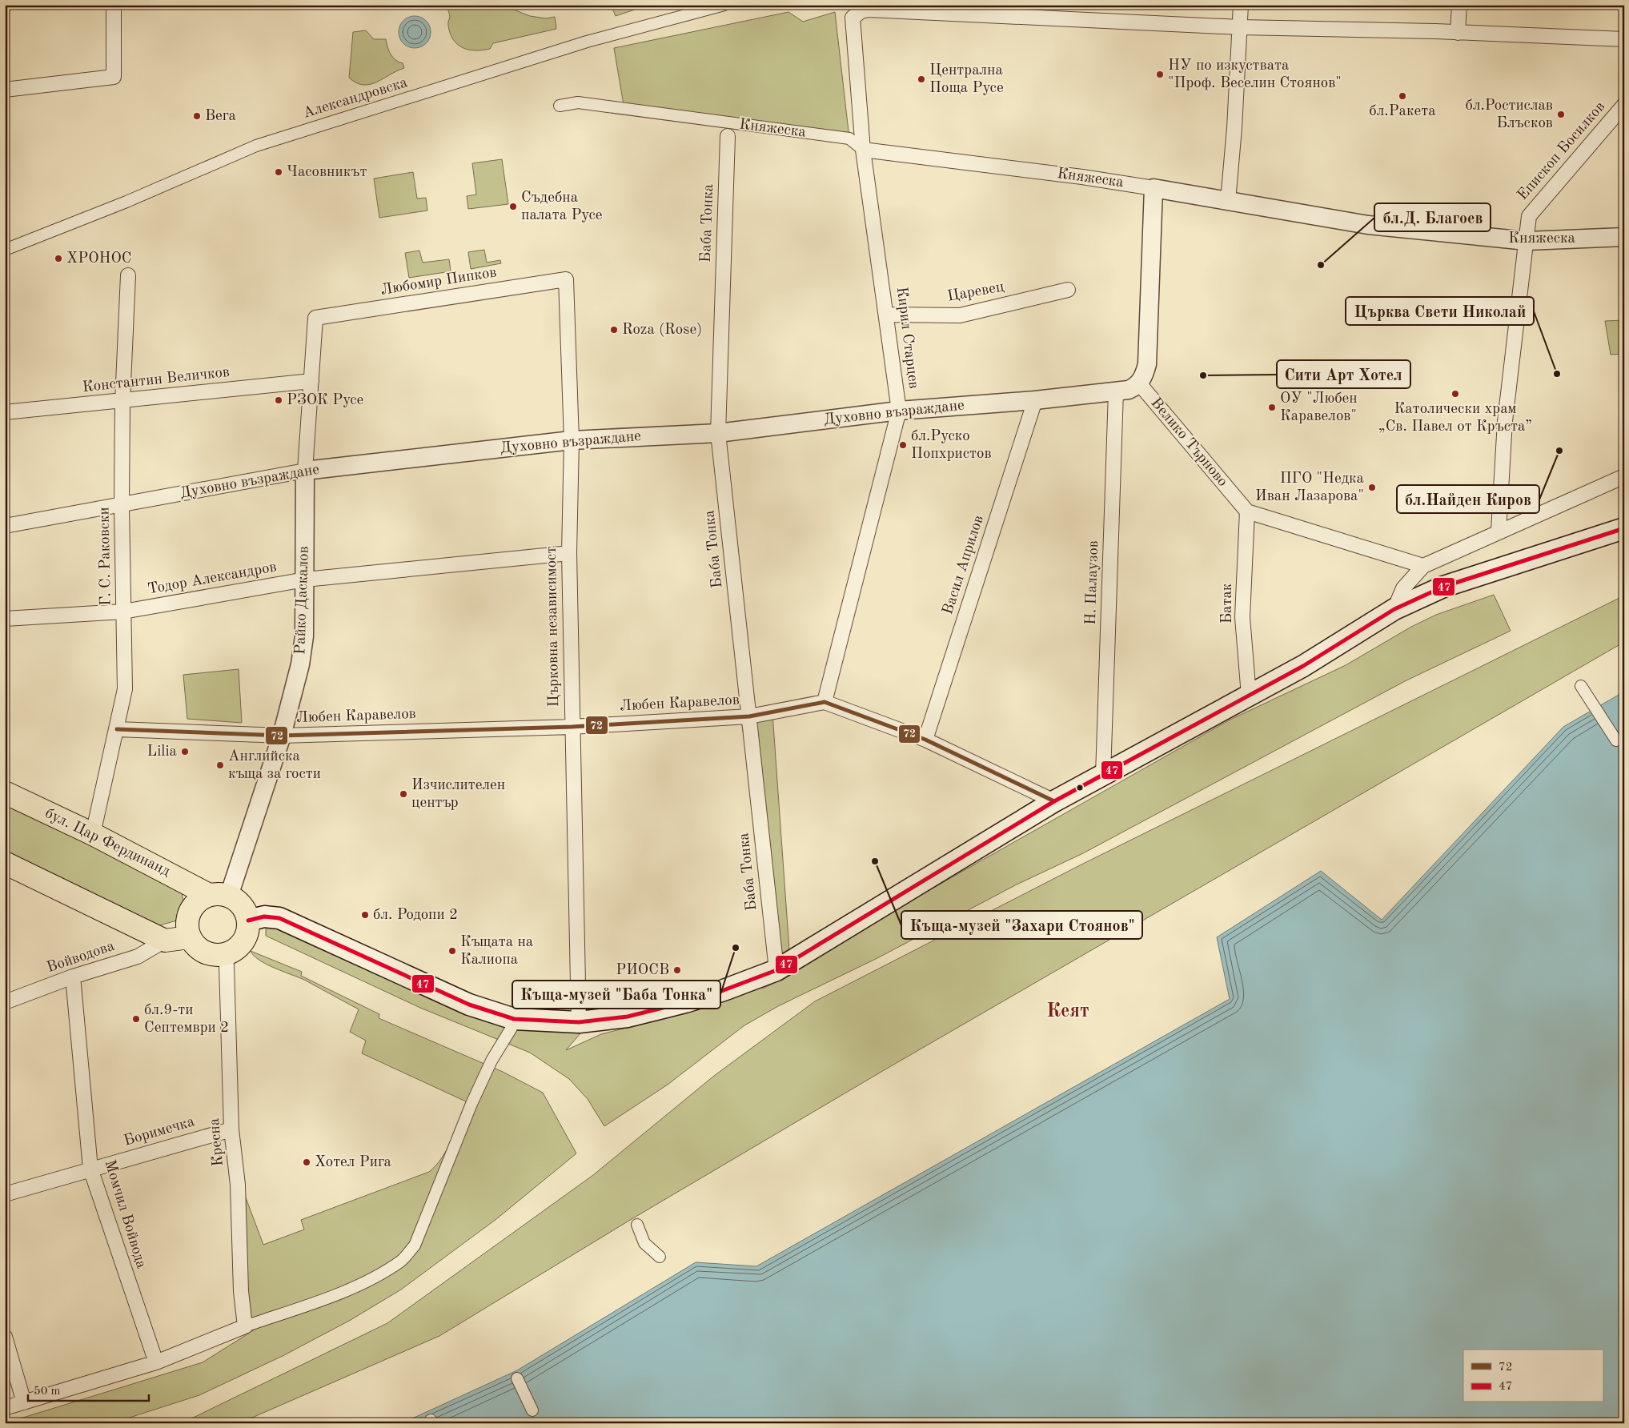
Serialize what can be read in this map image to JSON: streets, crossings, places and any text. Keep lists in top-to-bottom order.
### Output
{
  "streets": {
    "main road": ["бул. Цар Фердинанд"],
    "street": [
      "Александровска",
      "Княжеска",
      "Епископ Босилков",
      "Баба Тонка",
      "Любомир Пипков",
      "Царевец",
      "Кирил Старцев",
      "Константин Величков",
      "Духовно възраждане",
      "Велико Търново",
      "Г. С. Раковски",
      "Васил Априлов",
      "Тодор Александров",
      "Н. Палаузов",
      "Райко Даскалов",
      "Батак",
      "Църковна независимост",
      "Любен Каравелов",
      "Войводова",
      "Боримечка",
      "Кресна",
      "Момчил Войвода"
    ]
  },
  "crossings": [
    ["Княжеска", "Епископ Босилков"],
    ["Княжеска", "Баба Тонка"],
    ["Княжеска", "Кирил Старцев"],
    ["Княжеска", "Велико Търново"],
    ["Баба Тонка", "Духовно възраждане"],
    ["Баба Тонка", "Любен Каравелов"],
    ["Любомир Пипков", "Райко Даскалов"],
    ["Любомир Пипков", "Църковна независимост"],
    ["Царевец", "Кирил Старцев"],
    ["Кирил Старцев", "Духовно възраждане"],
    ["Кирил Старцев", "Любен Каравелов"],
    ["Константин Величков", "Г. С. Раковски"],
    ["Константин Величков", "Райко Даскалов"],
    ["Духовно възраждане", "Велико Търново"],
    ["Духовно възраждане", "Г. С. Раковски"],
    ["Духовно възраждане", "Васил Априлов"],
    ["Духовно възраждане", "Н. Палаузов"],
    ["Духовно възраждане", "Райко Даскалов"],
    ["Духовно възраждане", "Църковна независимост"],
    ["Велико Търново", "Батак"],
    ["Г. С. Раковски", "Тодор Александров"],
    ["Г. С. Раковски", "Любен Каравелов"],
    ["Г. С. Раковски", "бул. Цар Фердинанд"],
    ["Тодор Александров", "Райко Даскалов"],
    ["Тодор Александров", "Църковна независимост"],
    ["Райко Даскалов", "Любен Каравелов"],
    ["Райко Даскалов", "бул. Цар Фердинанд"],
    ["Райко Даскалов", "Кресна"],
    ["Църковна независимост", "Любен Каравелов"],
    ["бул. Цар Фердинанд", "Кресна"],
    ["Войводова", "Момчил Войвода"],
    ["Боримечка", "Кресна"],
    ["Боримечка", "Момчил Войвода"]
  ],
  "districts": ["Кеят"],
  "places": [
    "НУ по изкуствата \"Проф. Веселин Стоянов\"",
    "Централна Поща Русе",
    "бл.Ракета",
    "бл.Ростислав Блъсков",
    "Вега",
    "Часовникът",
    "Съдебна палата Русе",
    "XPOHOC",
    "бл.Д. Благоев",
    "Roza (Rose)",
    "Църква Свети Николай",
    "Сити Арт Хотел",
    "Католически храм „Св. Павел от Кръста”",
    "РЗОК Русе",
    "ОУ \"Любен Каравелов\"",
    "бл.Руско Попхристов",
    "бл.Найден Киров",
    "ПГО \"Недка Иван Лазарова\"",
    "Lilia",
    "Aнглийска къща за гости",
    "Изчислителен център",
    "Къща-музей \"Захари Стоянов\"",
    "бл. Родопи 2",
    "Къща-музей \"Баба Тонка\"",
    "Къщата на Калиопа",
    "РИОСВ",
    "бл.9-ти Септември 2",
    "Хотел Рига"
  ],
  "lines": ["transit line 47", "transit line 72"],
  "legend": ["72", "47"],
  "scale_bar": "50 m"
}
